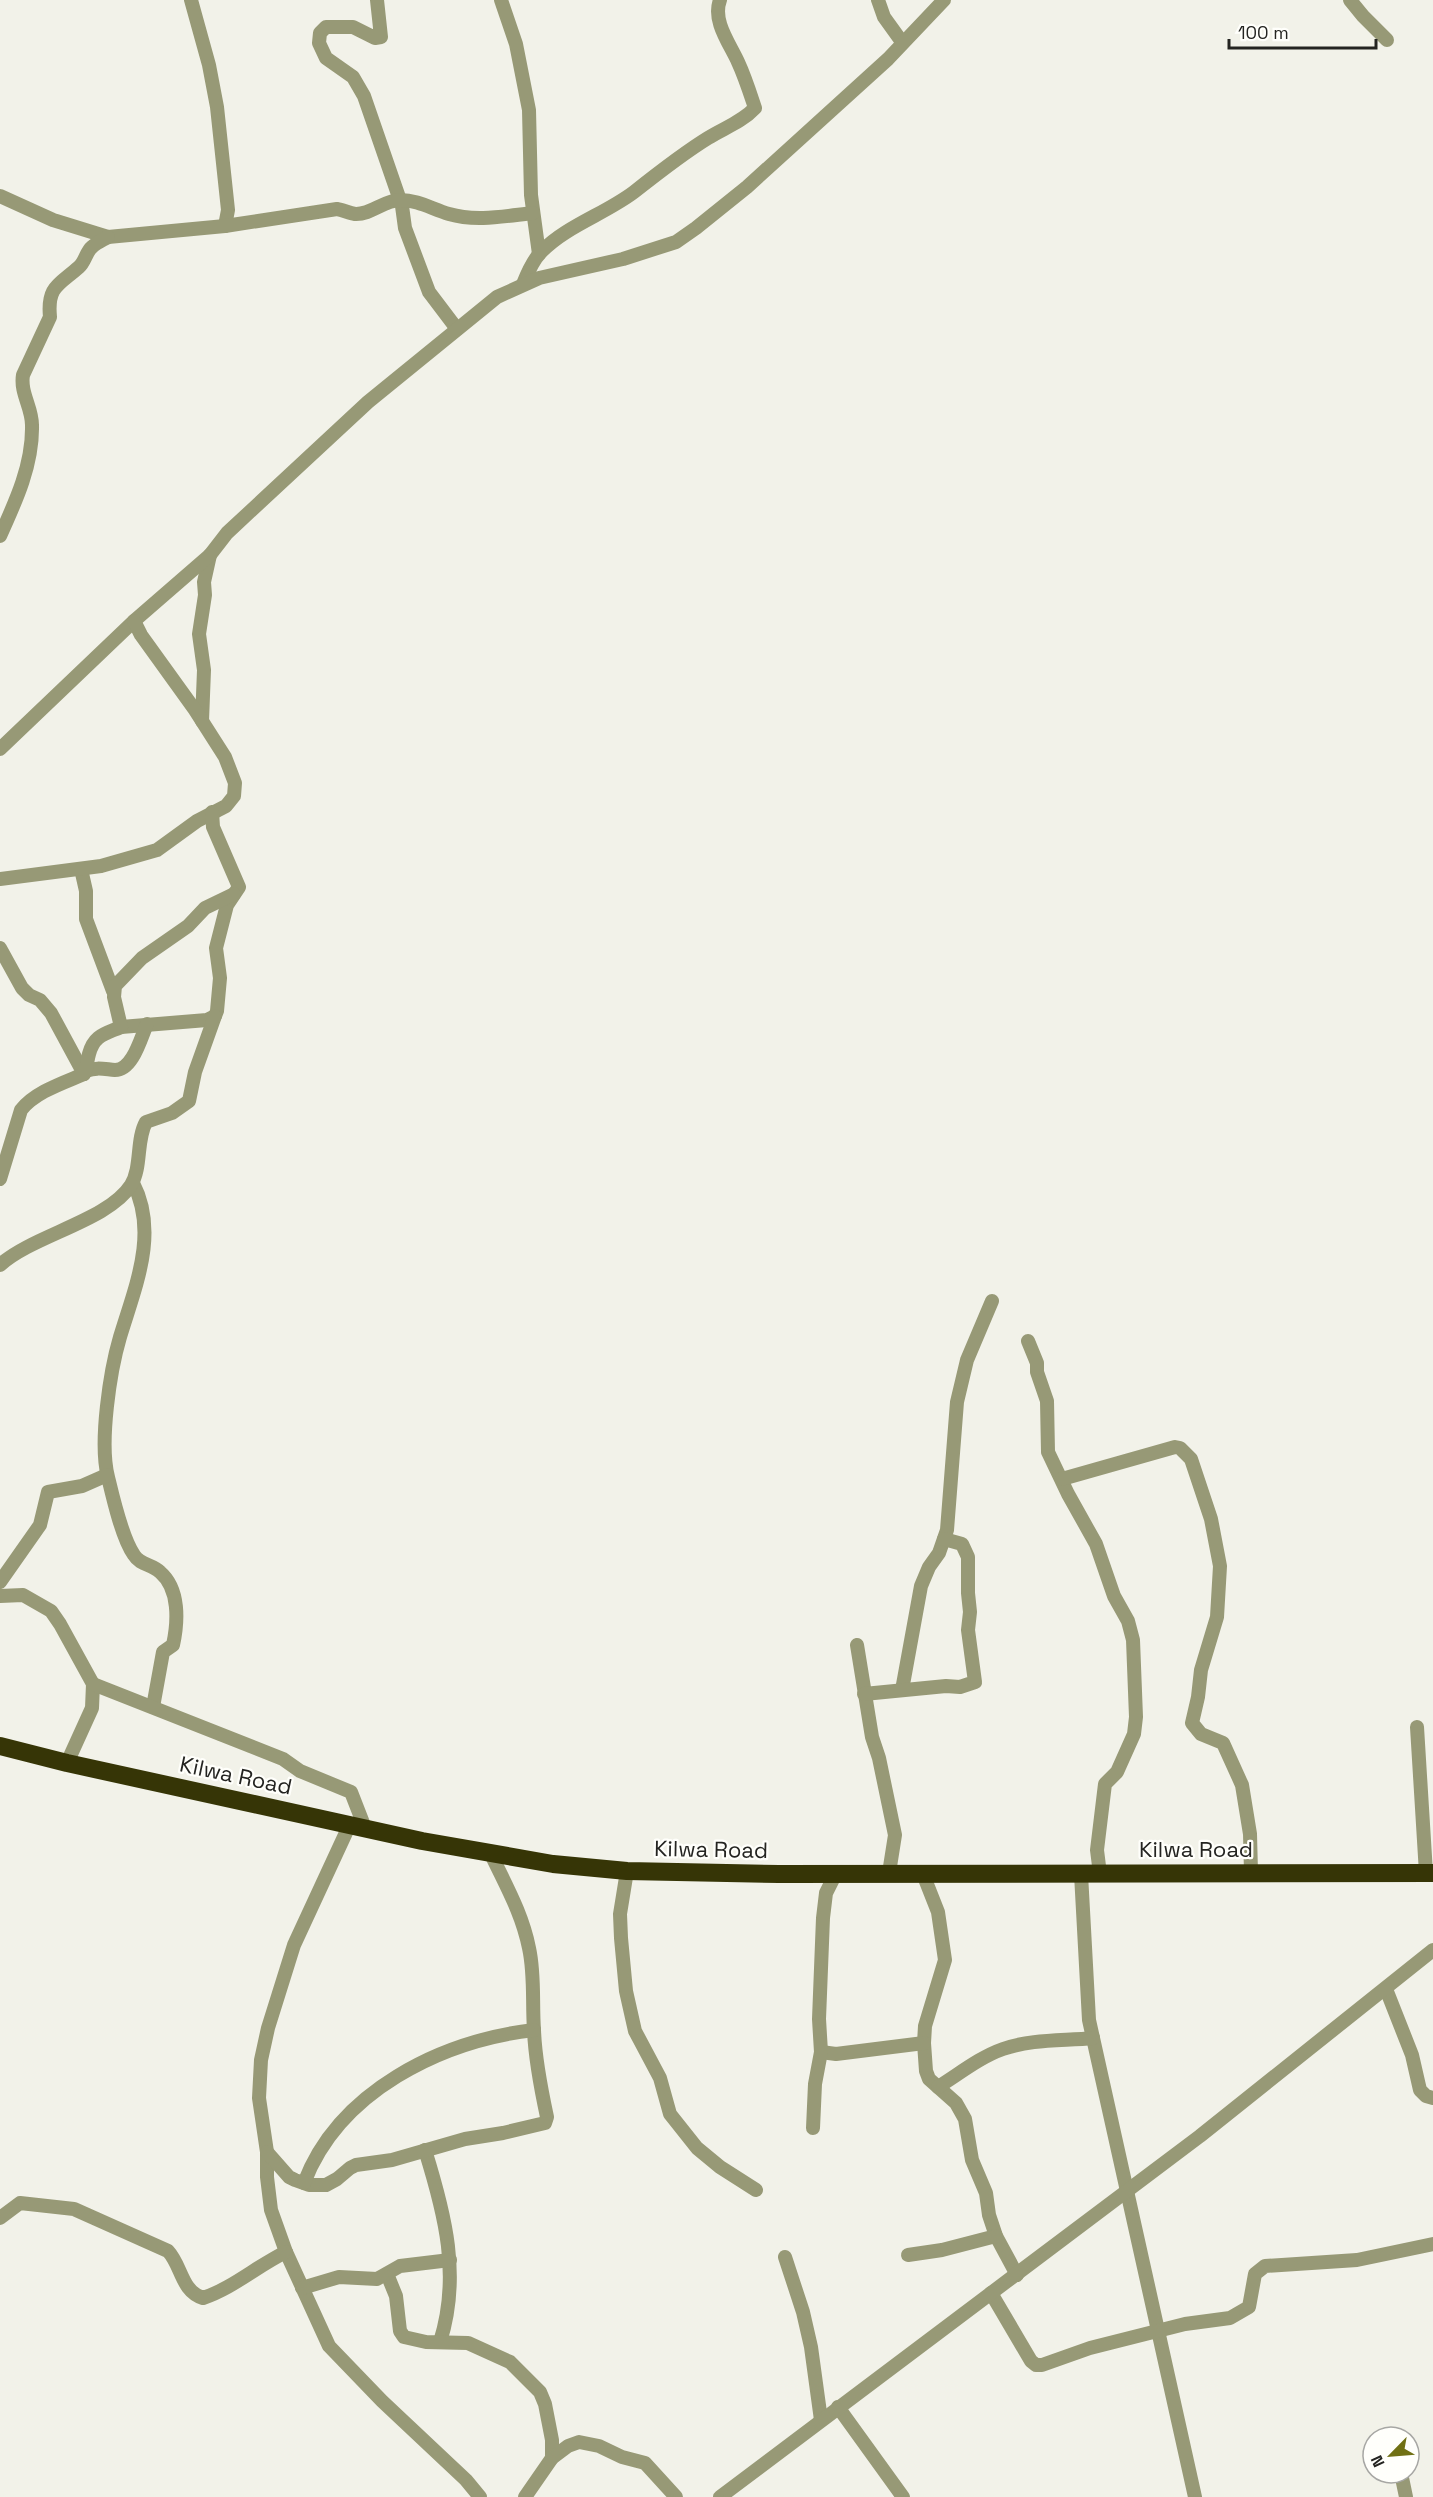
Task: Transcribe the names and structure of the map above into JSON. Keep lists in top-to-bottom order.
{
  "streets": {
    "highway": ["Kilwa Road"]
  },
  "scale_bar": "100 m",
  "north": "bottom left"
}
